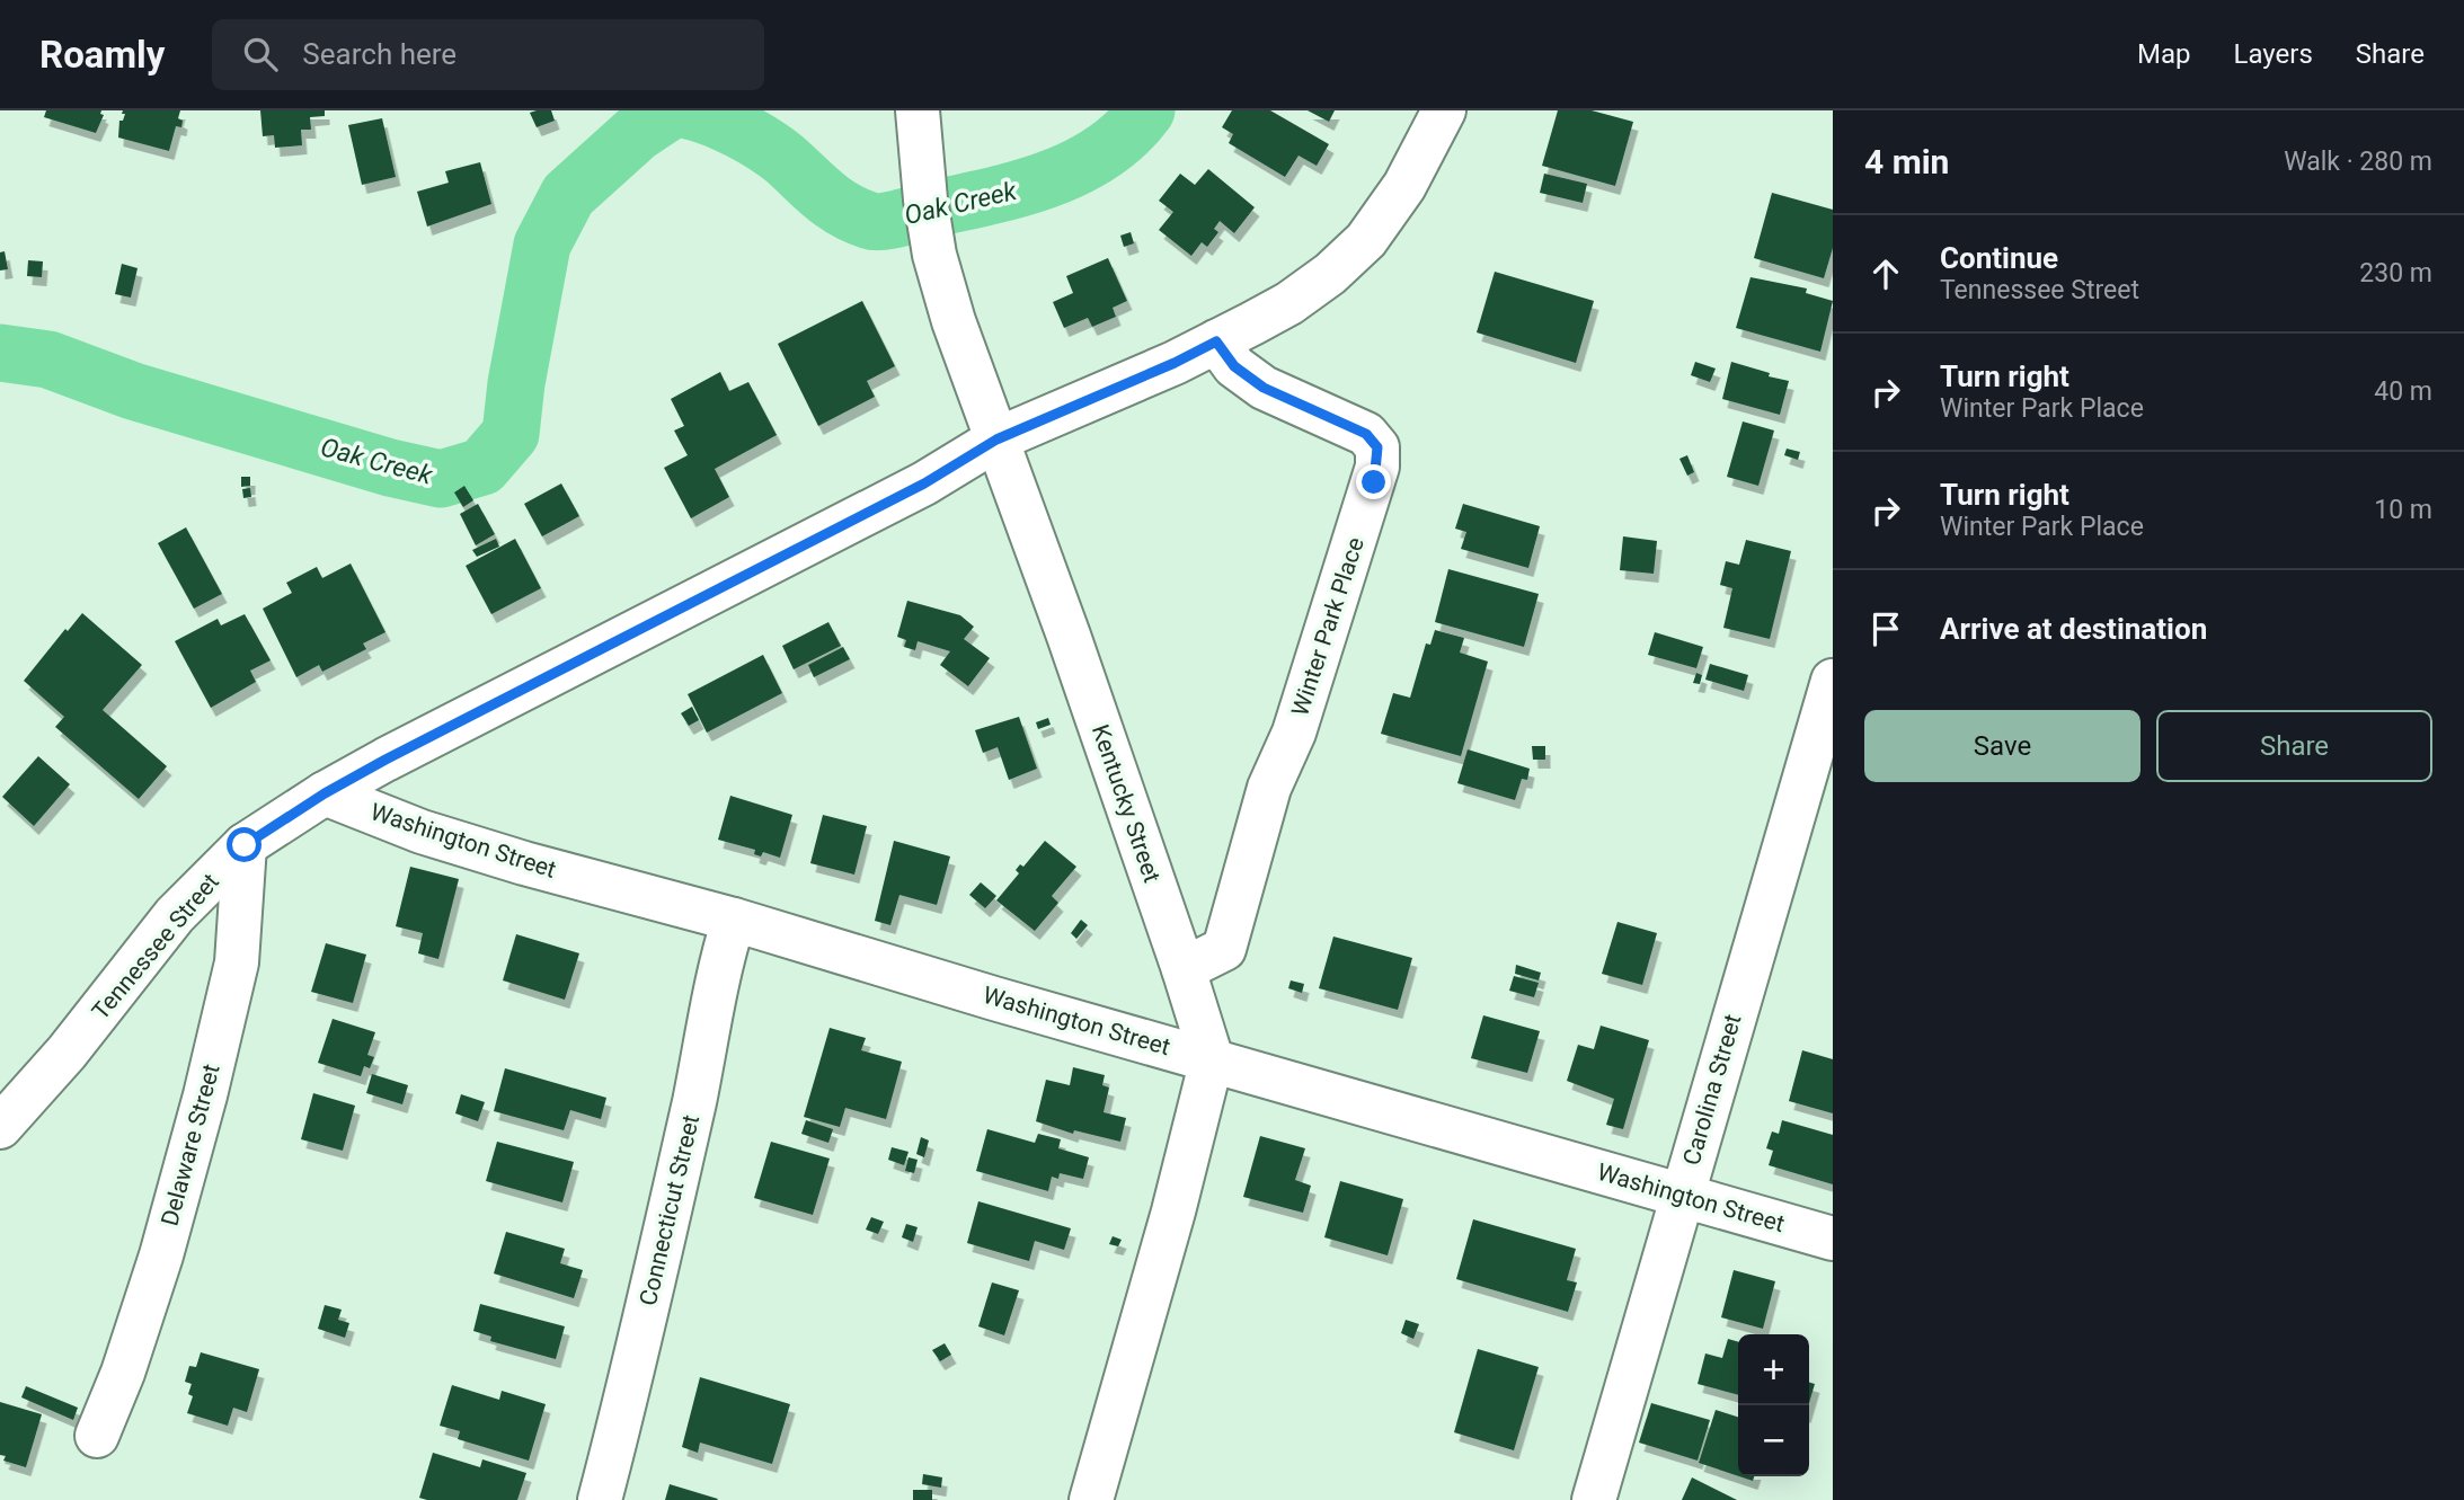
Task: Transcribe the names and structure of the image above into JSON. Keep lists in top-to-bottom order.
{
  "streets": {
    "street": [
      "Winter Park Place",
      "Kentucky Street",
      "Washington Street",
      "Tennessee Street",
      "Carolina Street",
      "Delaware Street",
      "Connecticut Street"
    ]
  },
  "crossings": [
    ["Winter Park Place", "Kentucky Street"],
    ["Winter Park Place", "Tennessee Street"],
    ["Kentucky Street", "Washington Street"],
    ["Kentucky Street", "Tennessee Street"],
    ["Washington Street", "Tennessee Street"],
    ["Washington Street", "Carolina Street"],
    ["Washington Street", "Connecticut Street"],
    ["Tennessee Street", "Delaware Street"]
  ],
  "water": ["Oak Creek"],
  "page": {
    "header": "Roamly",
    "search": "Search here",
    "nav": ["Map", "Layers", "Share"],
    "heading": ["4 min", "Walk · 280 m"],
    "list": [
      ["Continue", "Tennessee Street", "230 m"],
      ["Turn right", "Winter Park Place", "40 m"],
      ["Turn right", "Winter Park Place", "10 m"],
      "Arrive at destination"
    ],
    "buttons": ["Save", "Share"],
    "map_buttons": ["+", "−"]
  }
}
